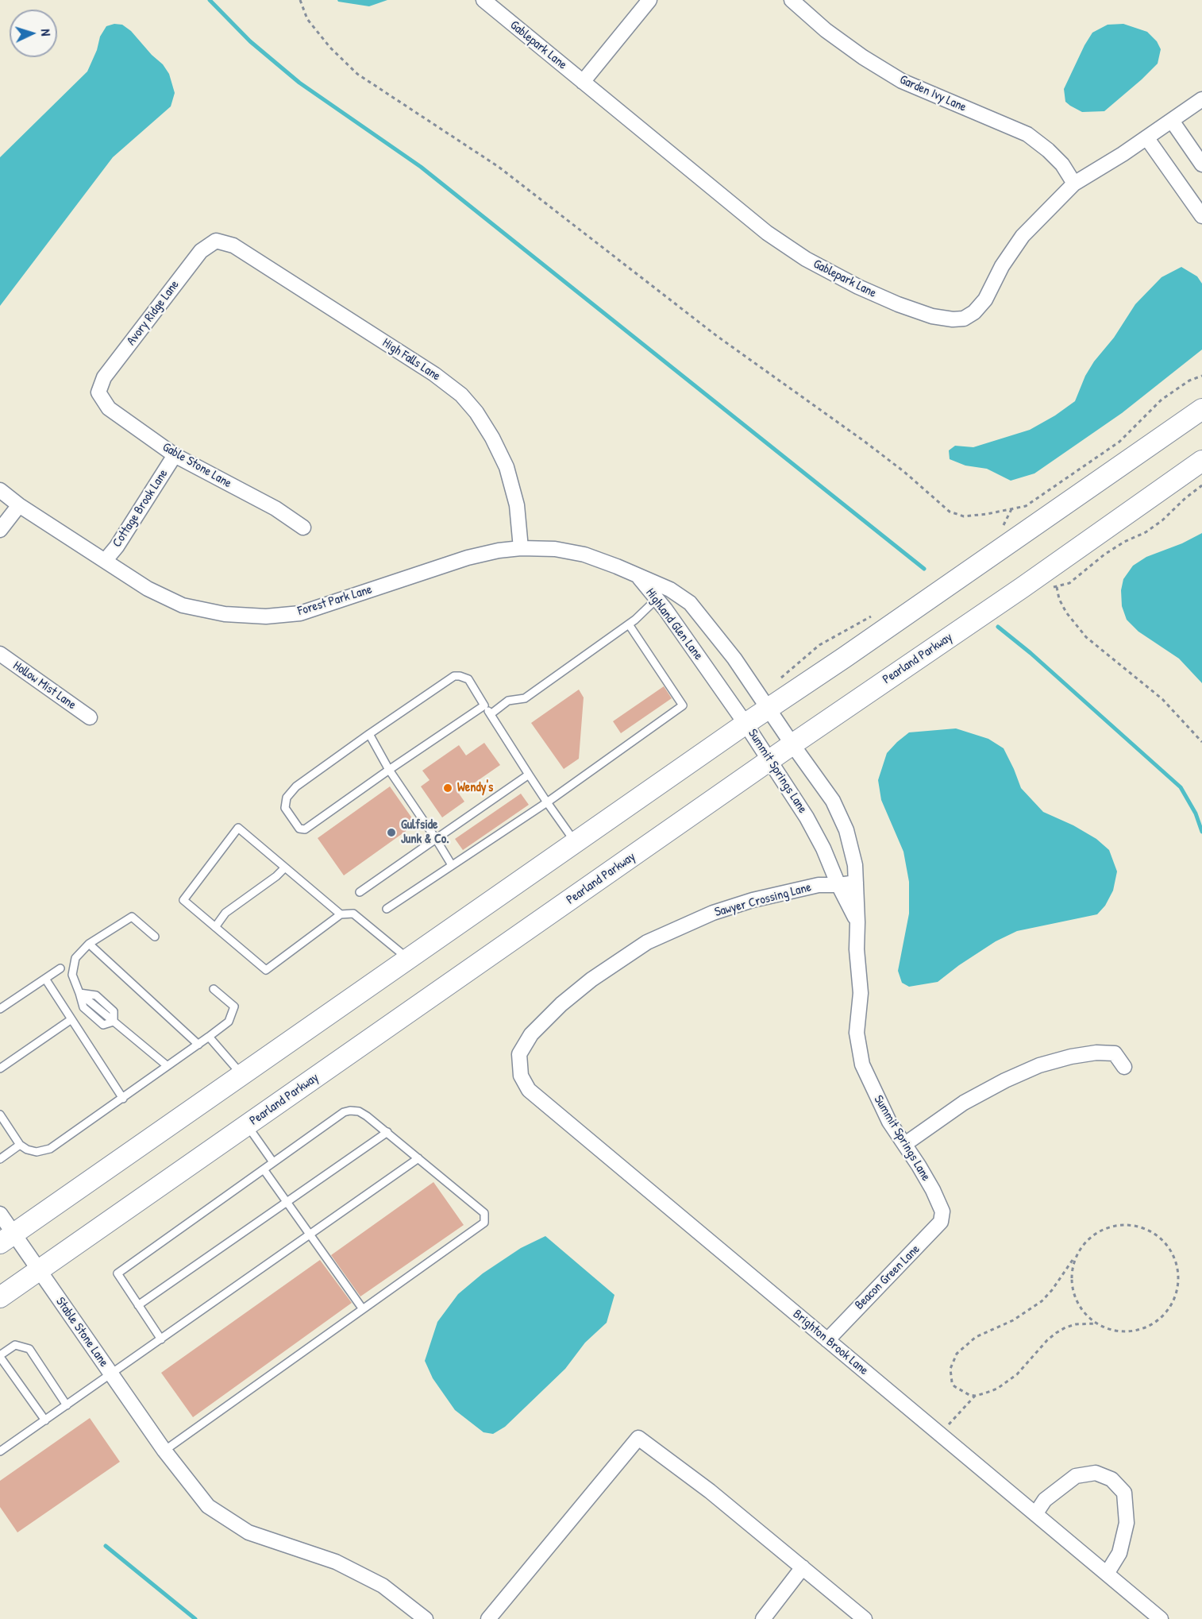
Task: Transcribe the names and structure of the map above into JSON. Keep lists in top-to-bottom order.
{
  "streets": {
    "main road": ["Pearland Parkway"],
    "street": [
      "Gablepark Lane",
      "Garden Ivy Lane",
      "Avory Ridge Lane",
      "High Falls Lane",
      "Gable Stone Lane",
      "Cottage Brook Lane",
      "Forest Park Lane",
      "Highland Glen Lane",
      "Hollow Mist Lane",
      "Summit Springs Lane",
      "Sawyer Crossing Lane",
      "Beacon Green Lane",
      "Stable Stone Lane",
      "Brighton Brook Lane"
    ]
  },
  "crossings": [
    ["Gablepark Lane", "Garden Ivy Lane"],
    ["Avory Ridge Lane", "High Falls Lane"],
    ["Avory Ridge Lane", "Gable Stone Lane"],
    ["High Falls Lane", "Forest Park Lane"],
    ["Gable Stone Lane", "Cottage Brook Lane"],
    ["Cottage Brook Lane", "Forest Park Lane"],
    ["Forest Park Lane", "Highland Glen Lane"],
    ["Highland Glen Lane", "Pearland Parkway"],
    ["Highland Glen Lane", "Summit Springs Lane"],
    ["Pearland Parkway", "Summit Springs Lane"],
    ["Pearland Parkway", "Stable Stone Lane"],
    ["Summit Springs Lane", "Sawyer Crossing Lane"],
    ["Summit Springs Lane", "Beacon Green Lane"],
    ["Sawyer Crossing Lane", "Brighton Brook Lane"],
    ["Beacon Green Lane", "Brighton Brook Lane"]
  ],
  "places": ["Wendy's", "Gulfside Junk & Co."],
  "north": "right"
}
